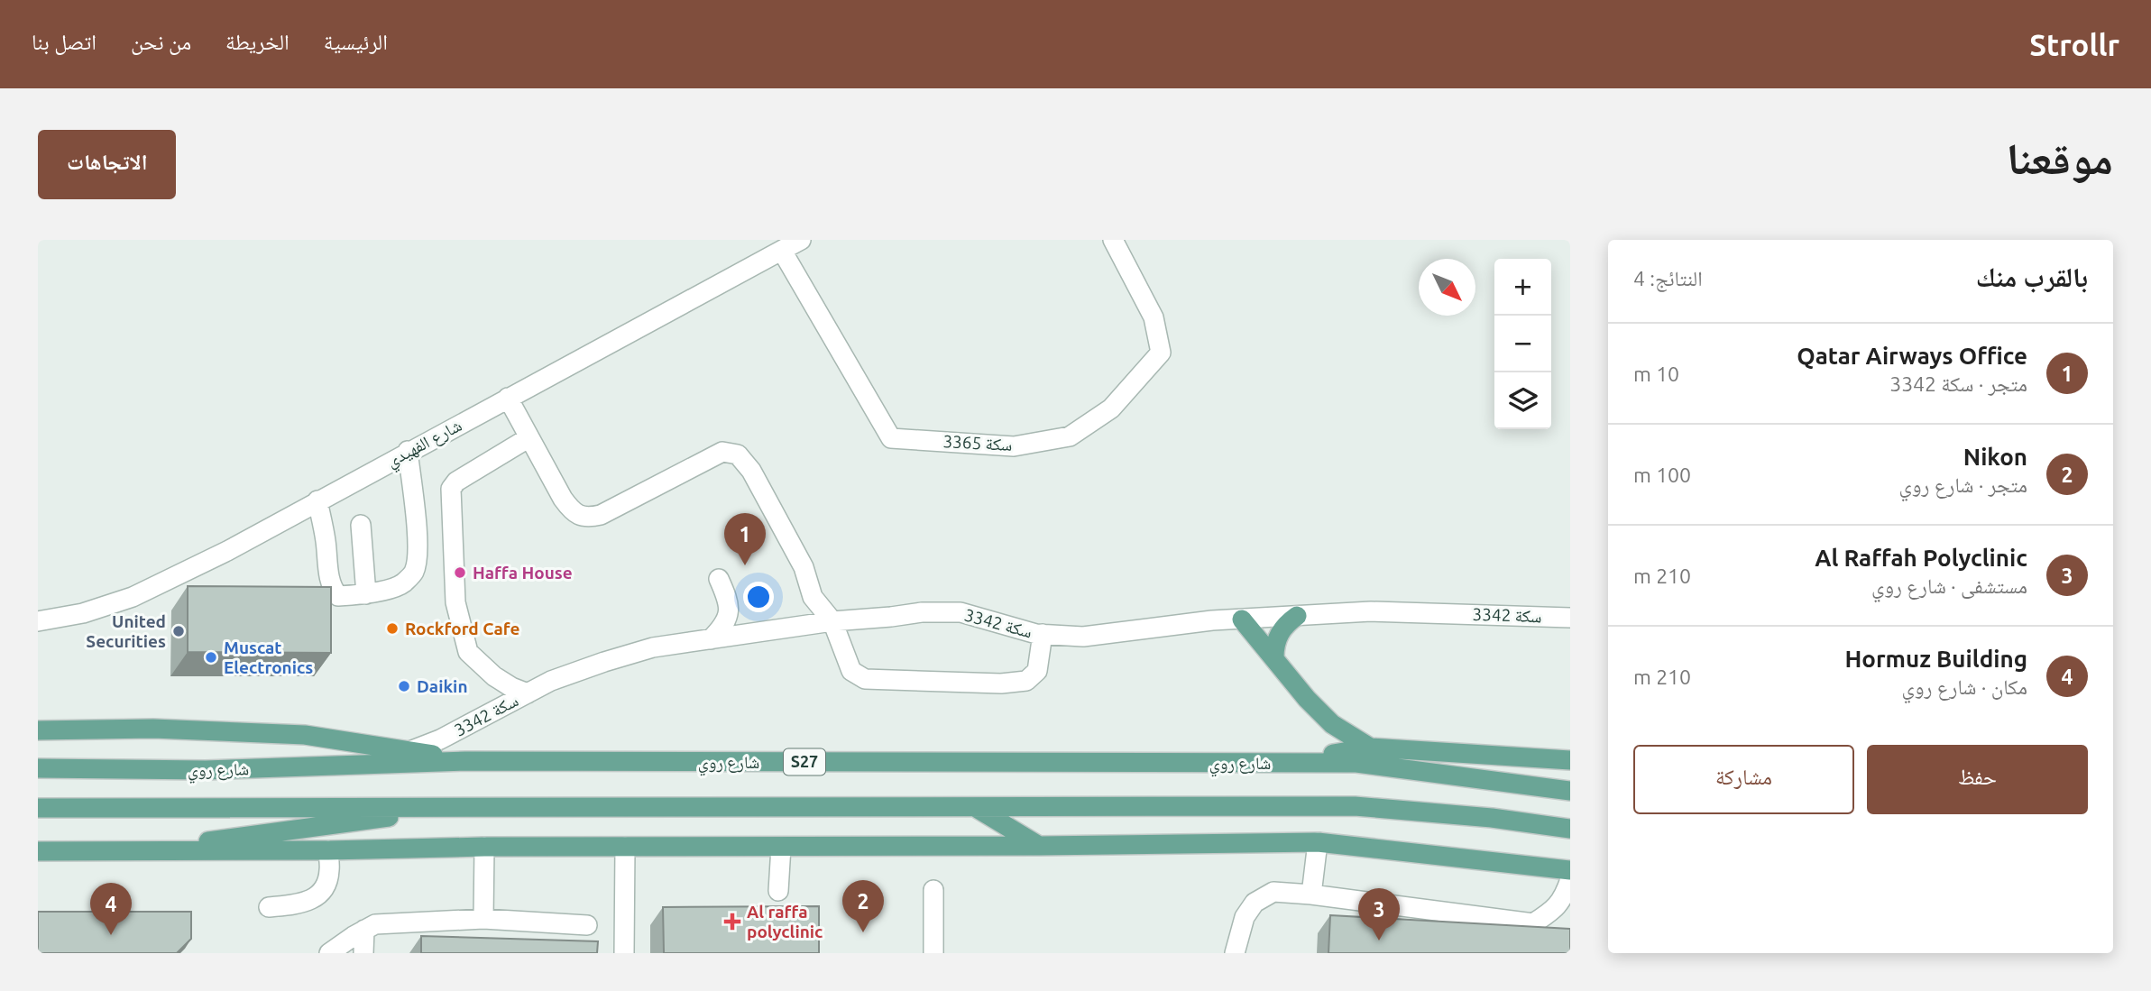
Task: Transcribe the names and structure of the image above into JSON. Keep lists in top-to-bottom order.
{
  "streets": {
    "main road": ["شارع روي", "S27"],
    "street": ["شارع الفهيدي", "سكة 3365", "سكة 3342"]
  },
  "crossings": [
    ["شارع الفهيدي", "سكة 3365"]
  ],
  "places": {
    "other": [
      "Haffa House",
      "Rockford Cafe",
      "United Securities",
      "Muscat Electronics",
      "Daikin"
    ],
    "health": ["Al raffa polyclinic"]
  },
  "north": "bottom right",
  "page": {
    "header": "Strollr",
    "nav": [
      "الرئيسية",
      "الخريطة",
      "من نحن",
      "اتصل بنا"
    ],
    "title": "موقعنا",
    "buttons": [
      "الاتجاهات",
      ["حفظ", "مشاركة"]
    ],
    "heading": ["بالقرب منك", "النتائج: 4"],
    "map_buttons": ["+", "−"],
    "list": [
      {
        "mark": "1",
        "name": "Qatar Airways Office",
        "note": "متجر · سكة 3342",
        "value": "10 m"
      },
      {
        "mark": "2",
        "name": "Nikon",
        "note": "متجر · شارع روي",
        "value": "100 m"
      },
      {
        "mark": "3",
        "name": "Al Raffah Polyclinic",
        "note": "مستشفى · شارع روي",
        "value": "210 m"
      },
      {
        "mark": "4",
        "name": "Hormuz Building",
        "note": "مكان · شارع روي",
        "value": "210 m"
      }
    ],
    "pins": [
      "1",
      "2",
      "4",
      "3"
    ]
  }
}
